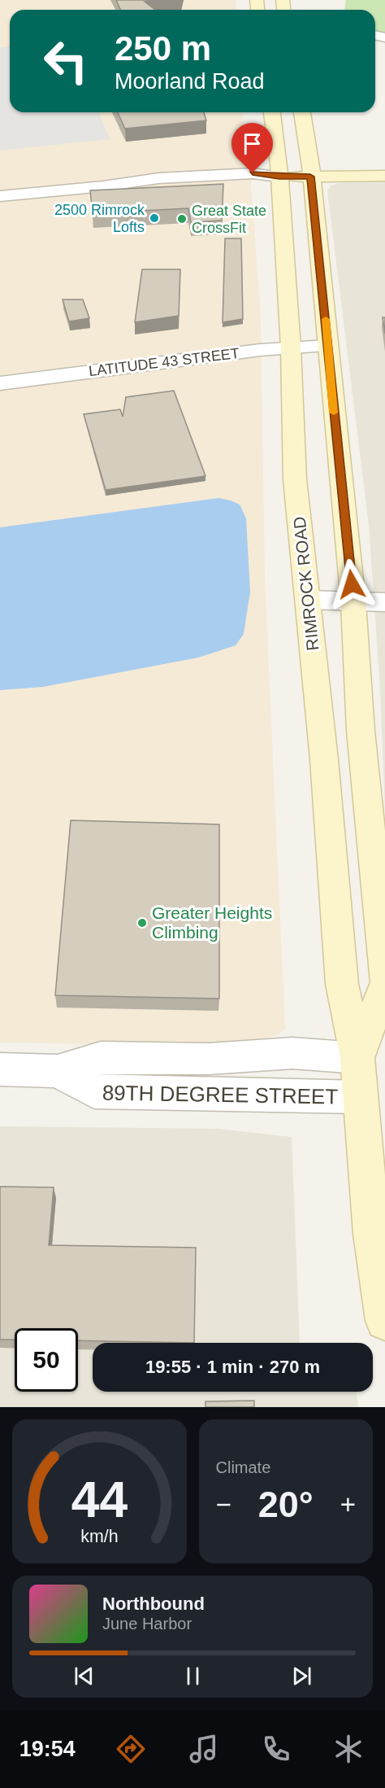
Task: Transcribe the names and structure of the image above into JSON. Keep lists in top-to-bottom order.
{
  "streets": {
    "main road": ["RIMROCK ROAD"],
    "street": ["LATITUDE 43 STREET", "89TH DEGREE STREET"]
  },
  "crossings": [
    ["LATITUDE 43 STREET", "RIMROCK ROAD"],
    ["RIMROCK ROAD", "89TH DEGREE STREET"]
  ],
  "places": ["2500 Rimrock Lofts", "Great State CrossFit", "Greater Heights Climbing"],
  "page": {
    "turn": ["250 m", "Moorland Road"],
    "limit": "50",
    "trip": "19:55 · 1 min · 270 m",
    "tile": "Climate",
    "heat": ["−", "20°", "+"],
    "song": ["Northbound", "June Harbor"],
    "tabs": "19:54",
    "gauge": ["44", "km/h"]
  }
}
